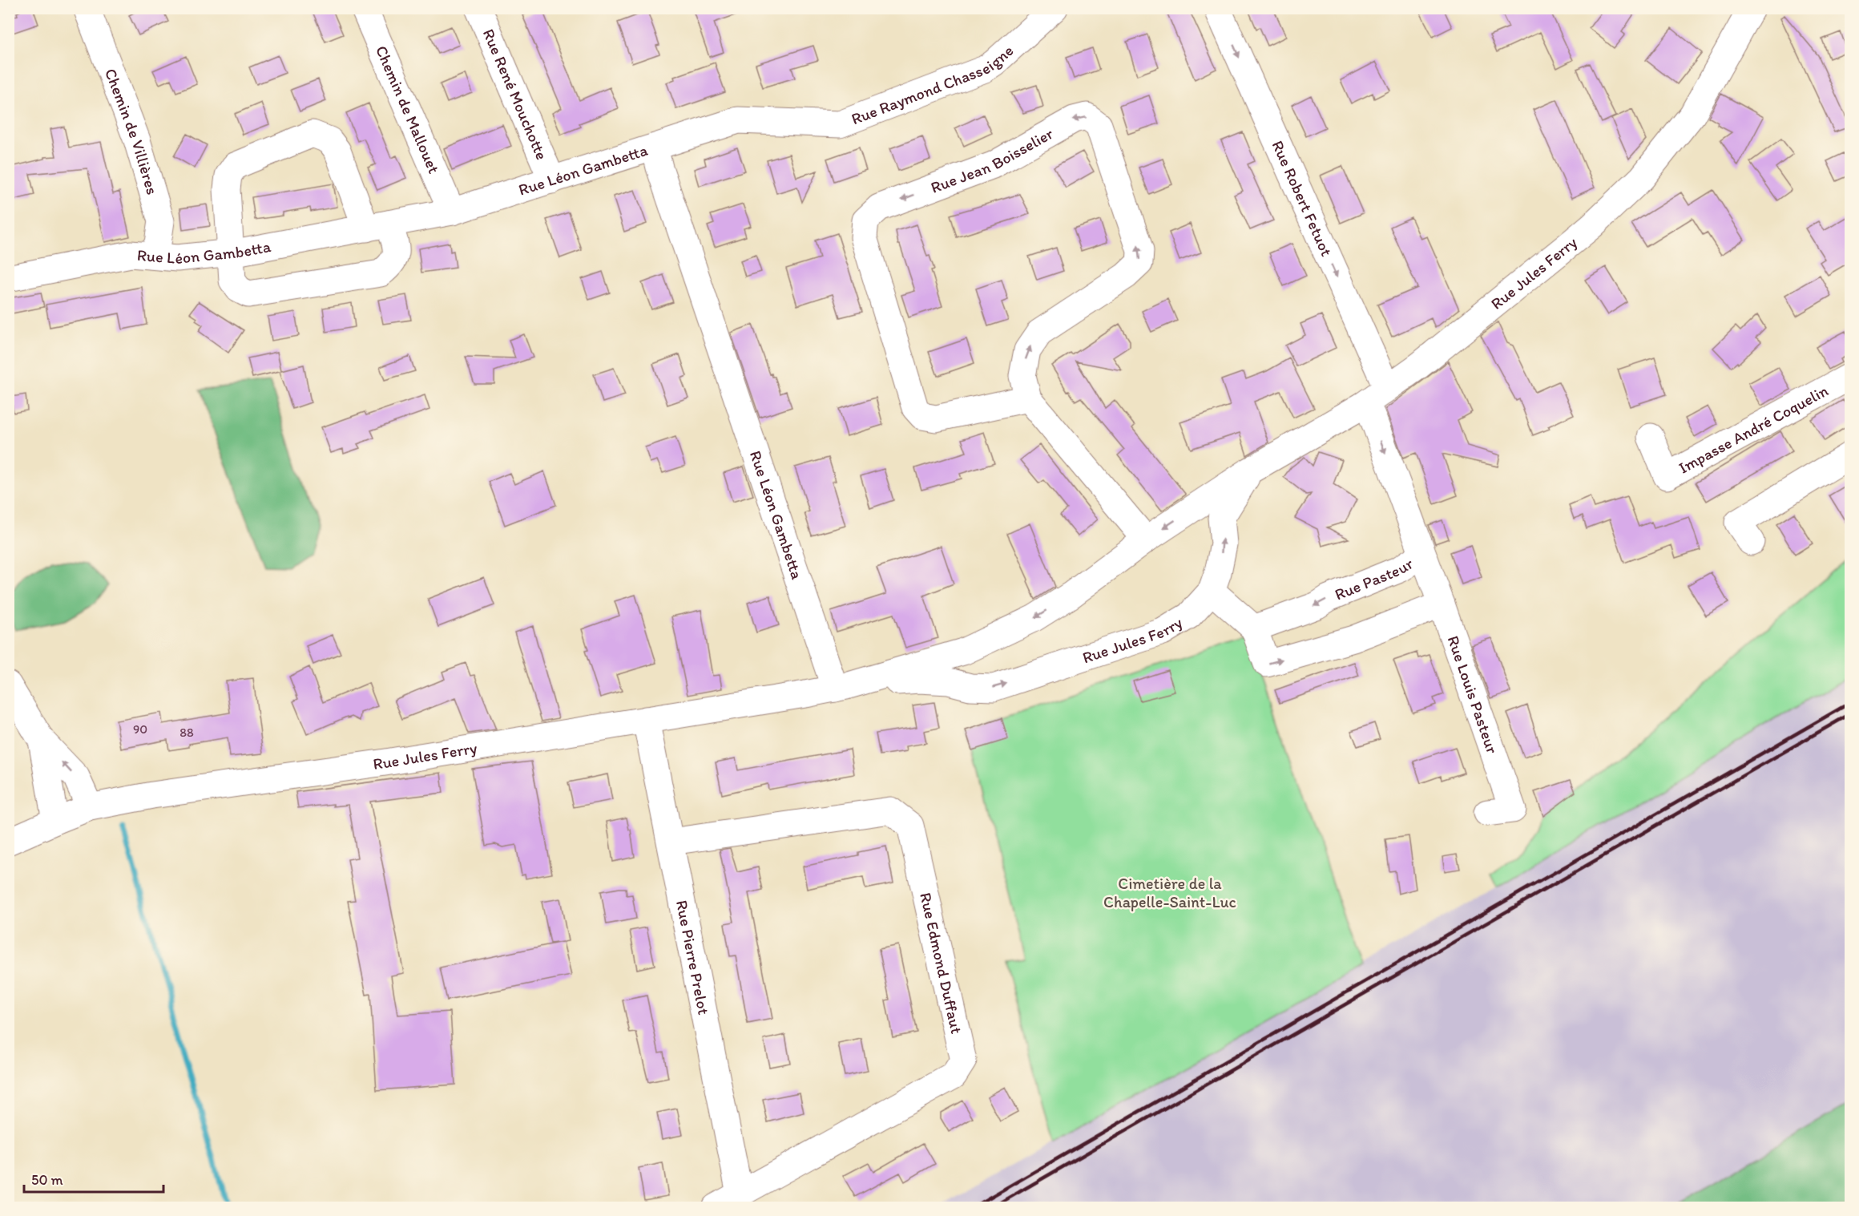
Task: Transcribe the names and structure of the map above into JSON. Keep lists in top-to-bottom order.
{
  "streets": {
    "street": [
      "Rue Raymond Chasseigne",
      "Rue René Mouchotte",
      "Chemin de Mallouet",
      "Chemin de Villières",
      "Rue Jean Boisselier",
      "Rue Léon Gambetta",
      "Rue Robert Fetuot",
      "Rue Jules Ferry",
      "Impasse André Coquelin",
      "Rue Pasteur",
      "Rue Louis Pasteur",
      "Rue Pierre Prelot",
      "Rue Edmond Duffaut"
    ]
  },
  "crossings": [
    ["Rue Raymond Chasseigne", "Rue Léon Gambetta"],
    ["Rue René Mouchotte", "Rue Léon Gambetta"],
    ["Chemin de Mallouet", "Rue Léon Gambetta"],
    ["Chemin de Villières", "Rue Léon Gambetta"],
    ["Rue Jean Boisselier", "Rue Jules Ferry"],
    ["Rue Léon Gambetta", "Rue Jules Ferry"],
    ["Rue Robert Fetuot", "Rue Jules Ferry"],
    ["Rue Jules Ferry", "Rue Pasteur"],
    ["Rue Jules Ferry", "Rue Pierre Prelot"],
    ["Rue Pasteur", "Rue Louis Pasteur"],
    ["Rue Pierre Prelot", "Rue Edmond Duffaut"]
  ],
  "one_way": ["Rue Robert Fetuot"],
  "parks": ["Cimetière de la Chapelle-Saint-Luc"],
  "house_numbers": ["90", "88"],
  "scale_bar": "50 m"
}
